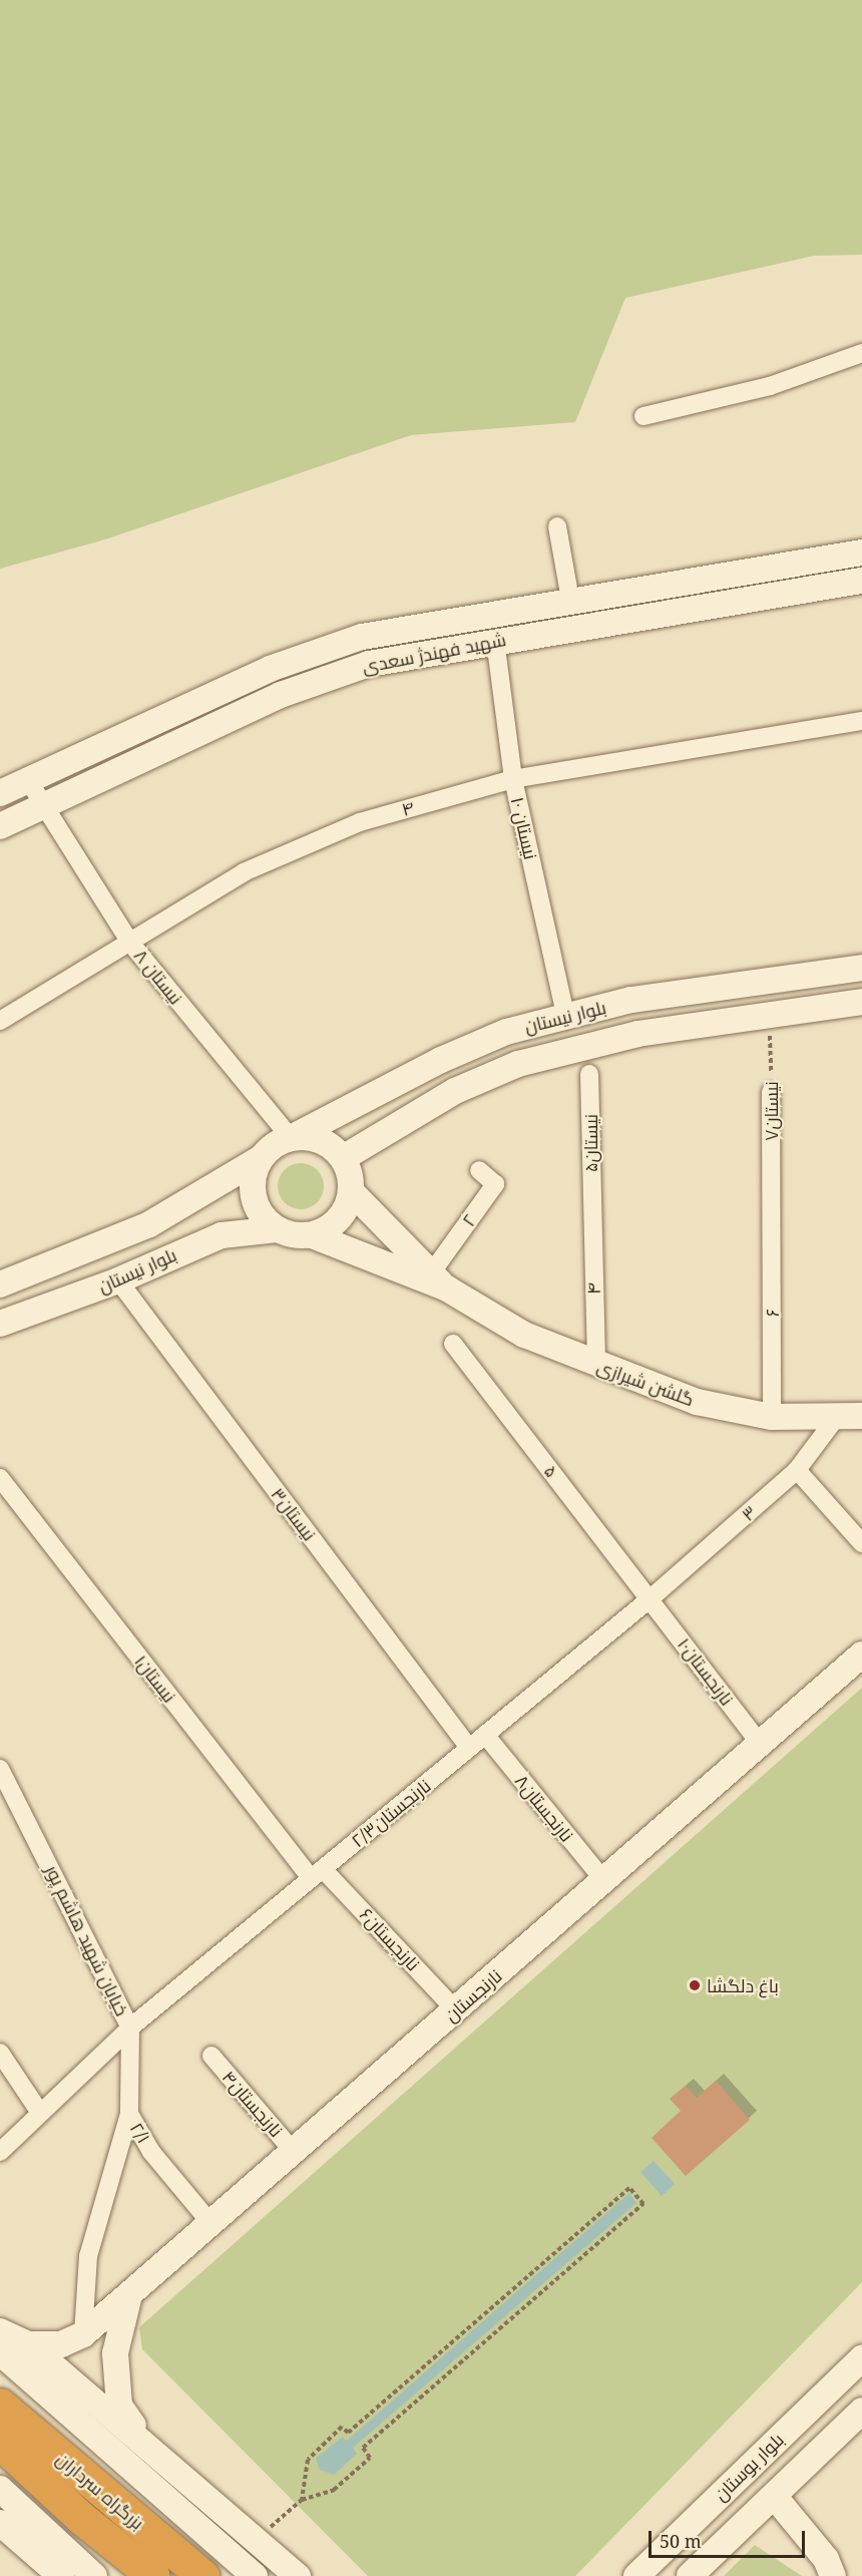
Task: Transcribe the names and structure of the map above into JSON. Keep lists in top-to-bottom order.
{
  "streets": {
    "highway": ["بزرگراه سرداران"],
    "street": [
      "شهید فهندژ سعدی",
      "۴",
      "نیستان ۱۰",
      "نیستان ۸",
      "بلوار نیستان",
      "۷نیستان",
      "۵نیستان",
      "۲",
      "۶",
      "گلشن شیرازی",
      "۵",
      "۳",
      "۳نیستان",
      "۱۰نارنجستان",
      "۱نیستان",
      "۸نارنجستان",
      "۲/۳نارنجستان",
      "۶نارنجستان",
      "خیابان شهید هاشم پور",
      "نارنجستان",
      "۴نارنجستان",
      "۲/۱",
      "بلوار بوستان"
    ]
  },
  "crossings": [
    ["شهید فهندژ سعدی", "نیستان ۱۰"],
    ["شهید فهندژ سعدی", "نیستان ۸"],
    ["۴", "نیستان ۱۰"],
    ["۴", "نیستان ۸"],
    ["۴", "۵نیستان"],
    ["۴", "گلشن شیرازی"],
    ["نیستان ۱۰", "بلوار نیستان"],
    ["نیستان ۸", "بلوار نیستان"],
    ["نیستان ۸", "گلشن شیرازی"],
    ["بلوار نیستان", "۷نیستان"],
    ["بلوار نیستان", "گلشن شیرازی"],
    ["بلوار نیستان", "۳نیستان"],
    ["۷نیستان", "۶"],
    ["۲", "گلشن شیرازی"],
    ["۶", "گلشن شیرازی"],
    ["گلشن شیرازی", "۳"],
    ["۵", "۳"],
    ["۵", "۱۰نارنجستان"],
    ["۵", "۲/۳نارنجستان"],
    ["۳", "۱۰نارنجستان"],
    ["۳", "۲/۳نارنجستان"],
    ["۳نیستان", "۲/۳نارنجستان"],
    ["۱۰نارنجستان", "۲/۳نارنجستان"],
    ["۱۰نارنجستان", "نارنجستان"],
    ["۱نیستان", "۲/۳نارنجستان"],
    ["۱نیستان", "۶نارنجستان"],
    ["۸نارنجستان", "۲/۳نارنجستان"],
    ["۸نارنجستان", "نارنجستان"],
    ["۲/۳نارنجستان", "۶نارنجستان"],
    ["۲/۳نارنجستان", "خیابان شهید هاشم پور"],
    ["۶نارنجستان", "نارنجستان"],
    ["خیابان شهید هاشم پور", "نارنجستان"],
    ["خیابان شهید هاشم پور", "۲/۱"],
    ["نارنجستان", "۴نارنجستان"],
    ["نارنجستان", "۲/۱"]
  ],
  "places": ["باغ دلگشا"],
  "scale_bar": "50 m"
}
